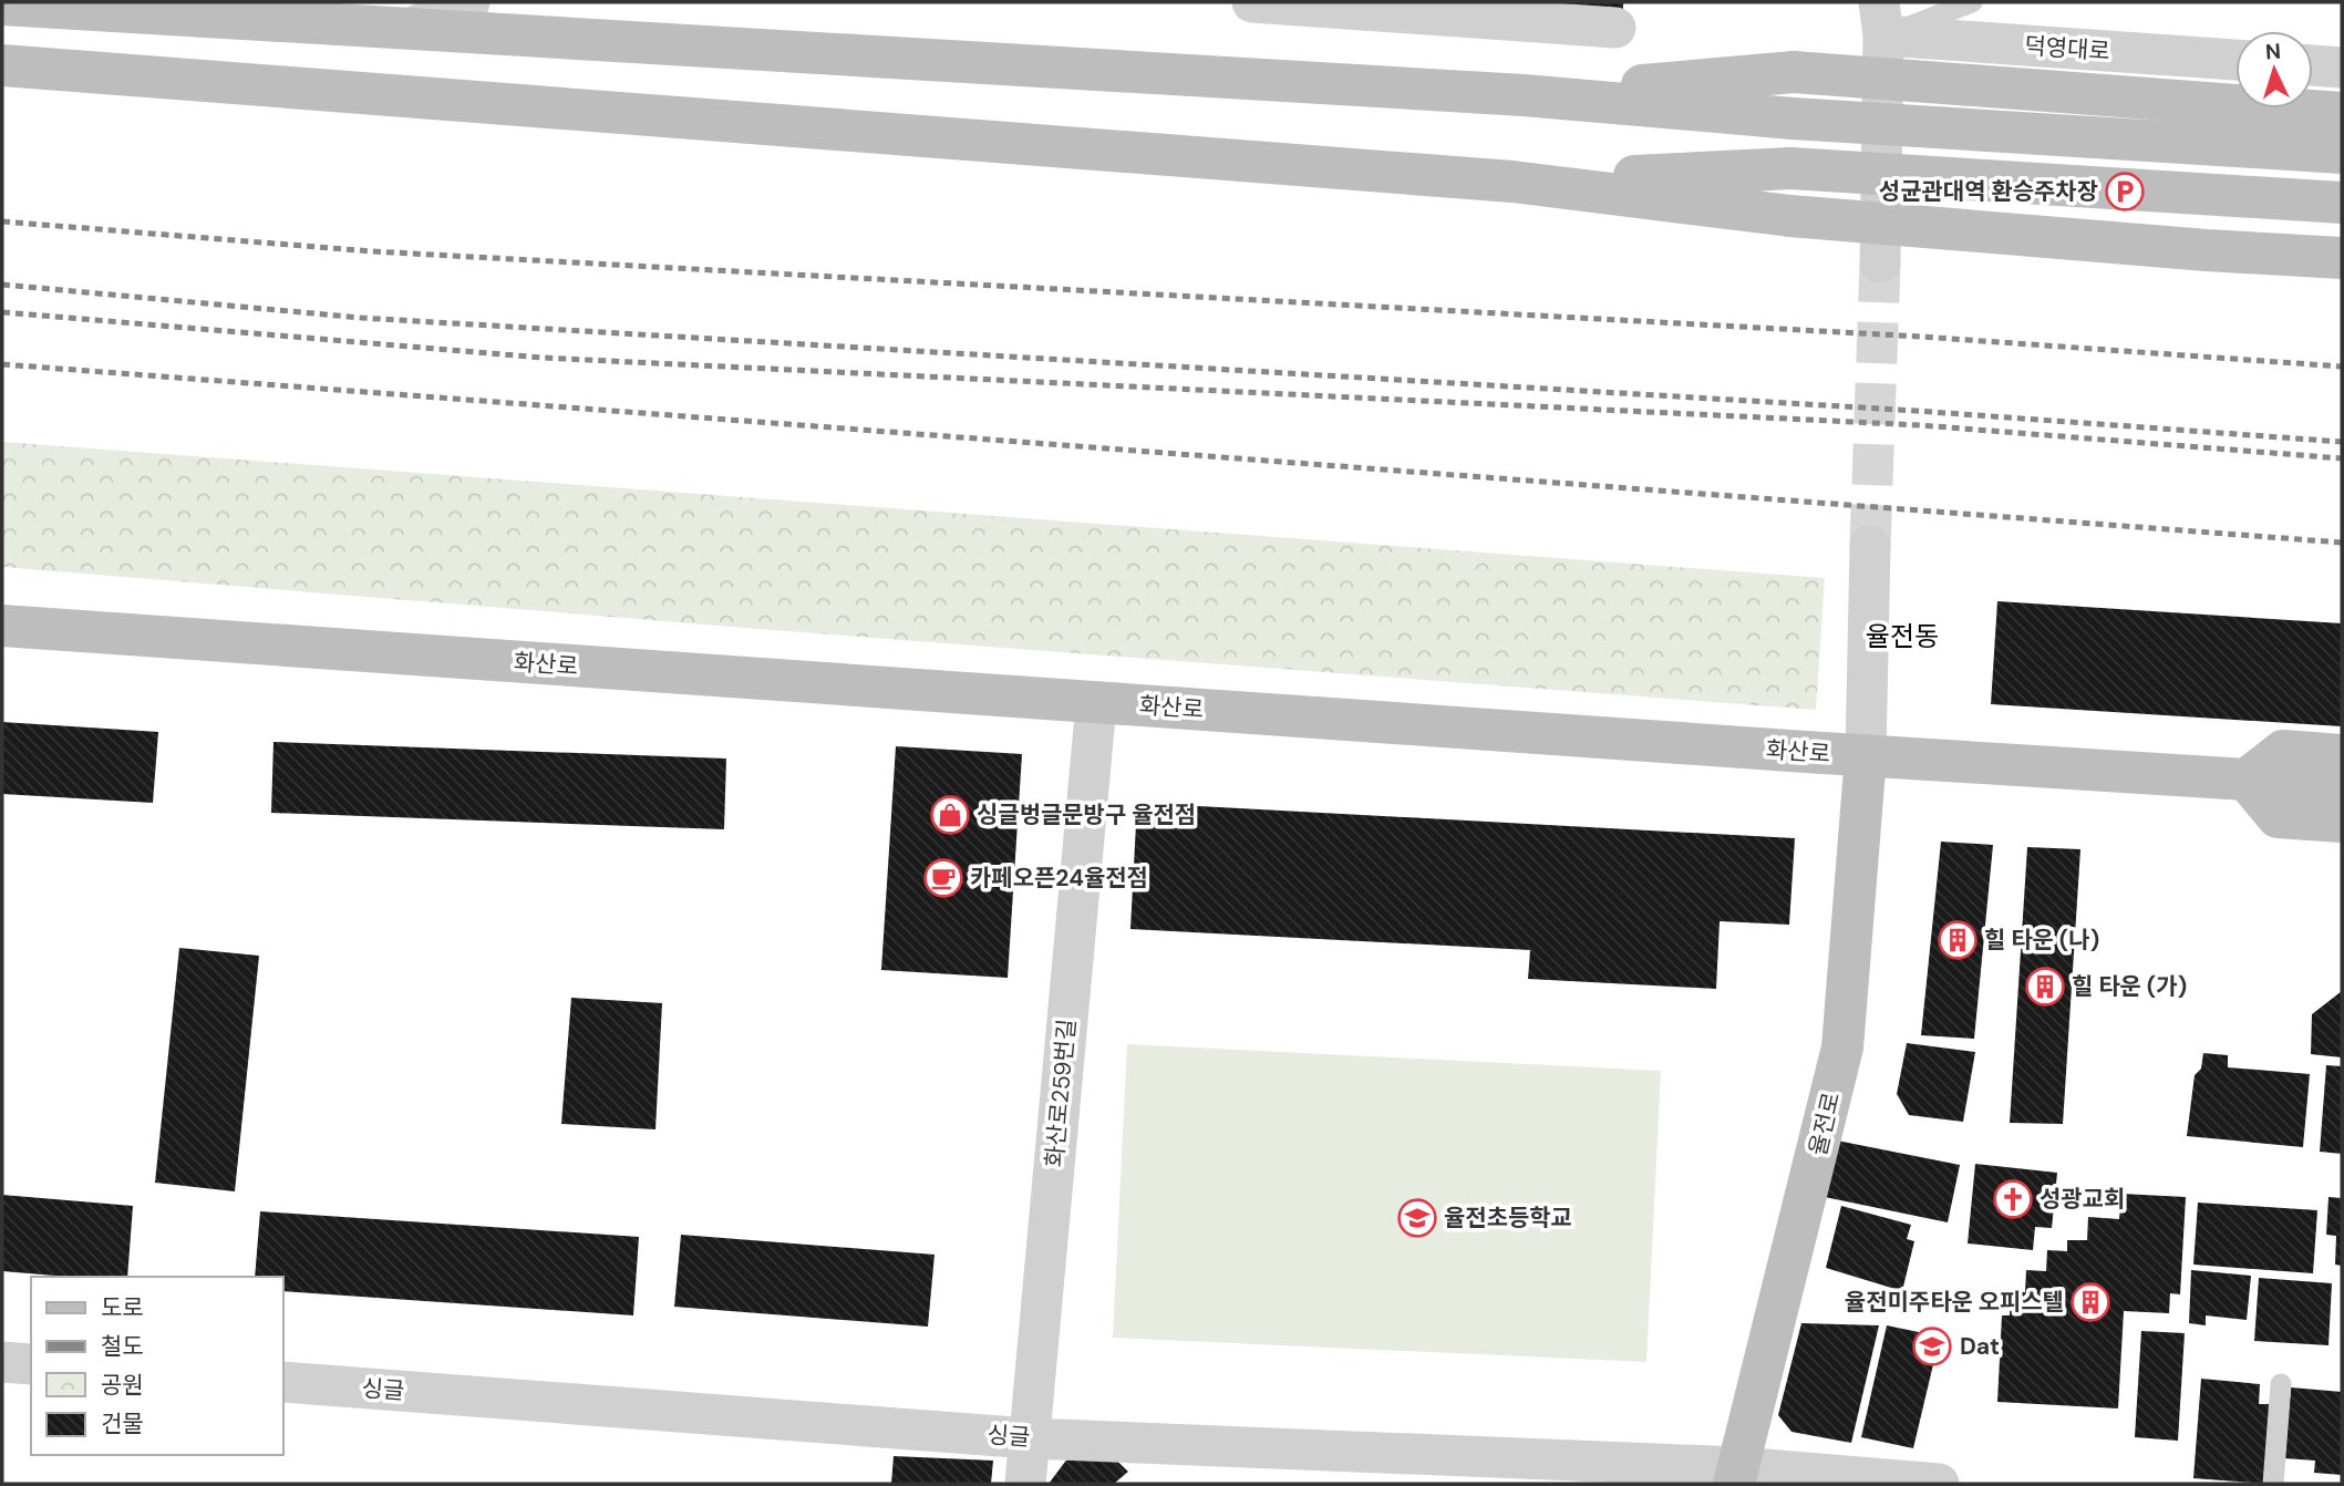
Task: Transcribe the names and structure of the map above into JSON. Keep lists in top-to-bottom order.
{
  "streets": {
    "street": [
      "덕영대로",
      "화산로",
      "화산로259번길",
      "율전로",
      "싱글"
    ]
  },
  "crossings": [
    ["화산로", "화산로259번길"],
    ["화산로", "율전로"],
    ["화산로259번길", "싱글"],
    ["율전로", "싱글"]
  ],
  "districts": ["율전동"],
  "places": {
    "parking": ["성균관대역 환승주차장"],
    "shop": ["싱글벙글문방구 율전점"],
    "cafe": ["카페오픈24율전점"],
    "building": ["힐 타운 (나)", "힐 타운 (가)", "율전미주타운 오피스텔"],
    "church": ["성광교회"],
    "school or university": ["율전초등학교", "Dat"]
  },
  "legend": [
    "도로",
    "철도",
    "공원",
    "건물"
  ],
  "north": "top"
}
